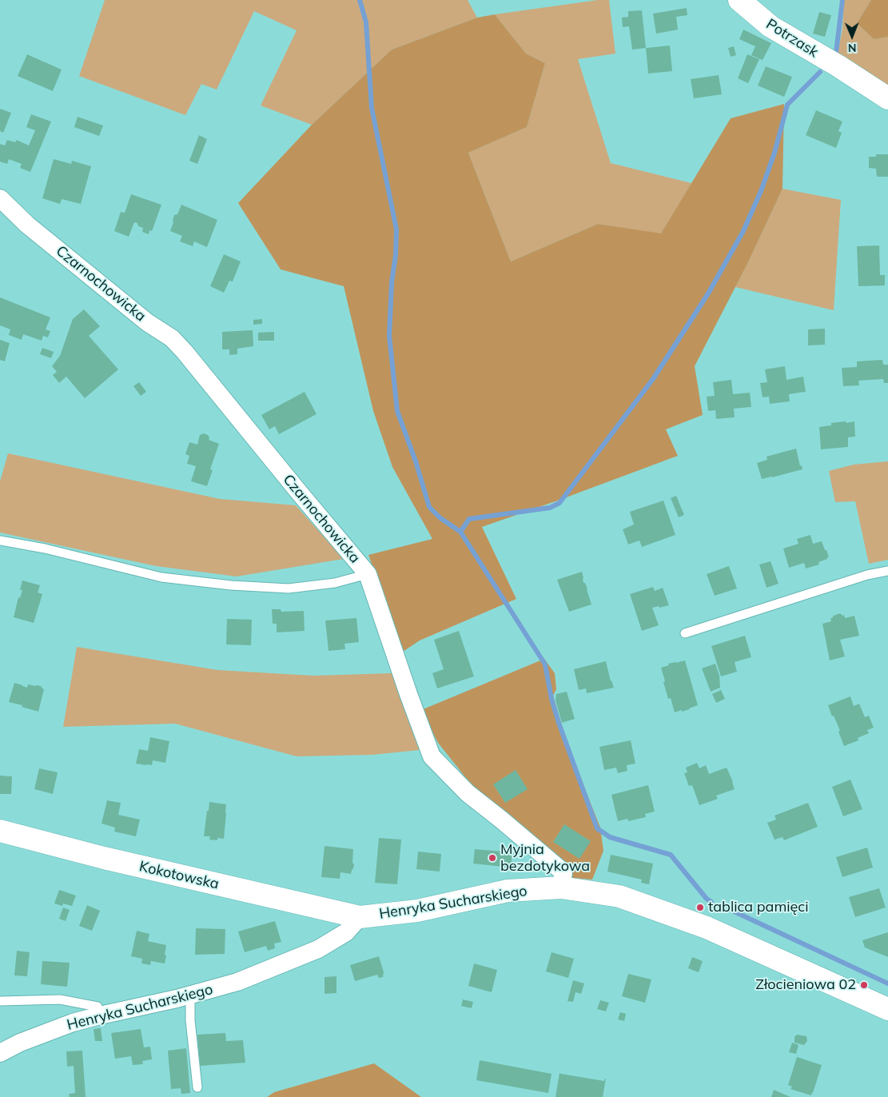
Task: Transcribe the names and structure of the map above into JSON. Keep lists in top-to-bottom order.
{
  "streets": {
    "street": [
      "Potrzask",
      "Czarnochowicka",
      "Kokotowska",
      "Henryka Sucharskiego"
    ]
  },
  "crossings": [
    ["Czarnochowicka", "Henryka Sucharskiego"],
    ["Kokotowska", "Henryka Sucharskiego"]
  ],
  "places": ["Myjnia bezdotykowa", "tablica pamięci", "Złocieniowa 02"],
  "north": "bottom"
}
